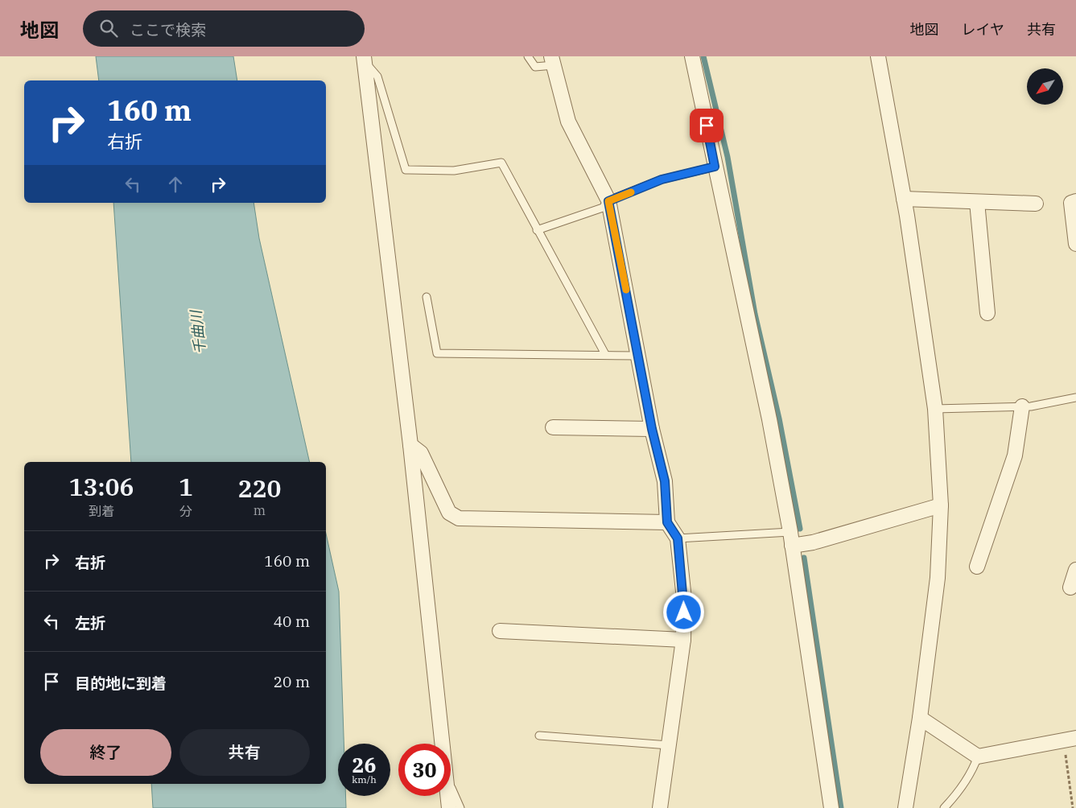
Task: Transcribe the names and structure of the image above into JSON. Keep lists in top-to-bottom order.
{
  "water": ["千曲川"],
  "north": "bottom left",
  "page": {
    "header": "地図",
    "search": "ここで検索",
    "nav": ["地図", "レイヤ", "共有"],
    "turn": ["160 m", "右折"],
    "eta": [
      "13:06",
      "到着",
      "1",
      "分",
      "220",
      "m"
    ],
    "list": [
      {
        "name": "右折",
        "value": "160 m"
      },
      {
        "name": "左折",
        "value": "40 m"
      },
      {
        "name": "目的地に到着",
        "value": "20 m"
      }
    ],
    "buttons": ["終了", "共有"],
    "speed": "26 km/h",
    "limit": "30"
  }
}
